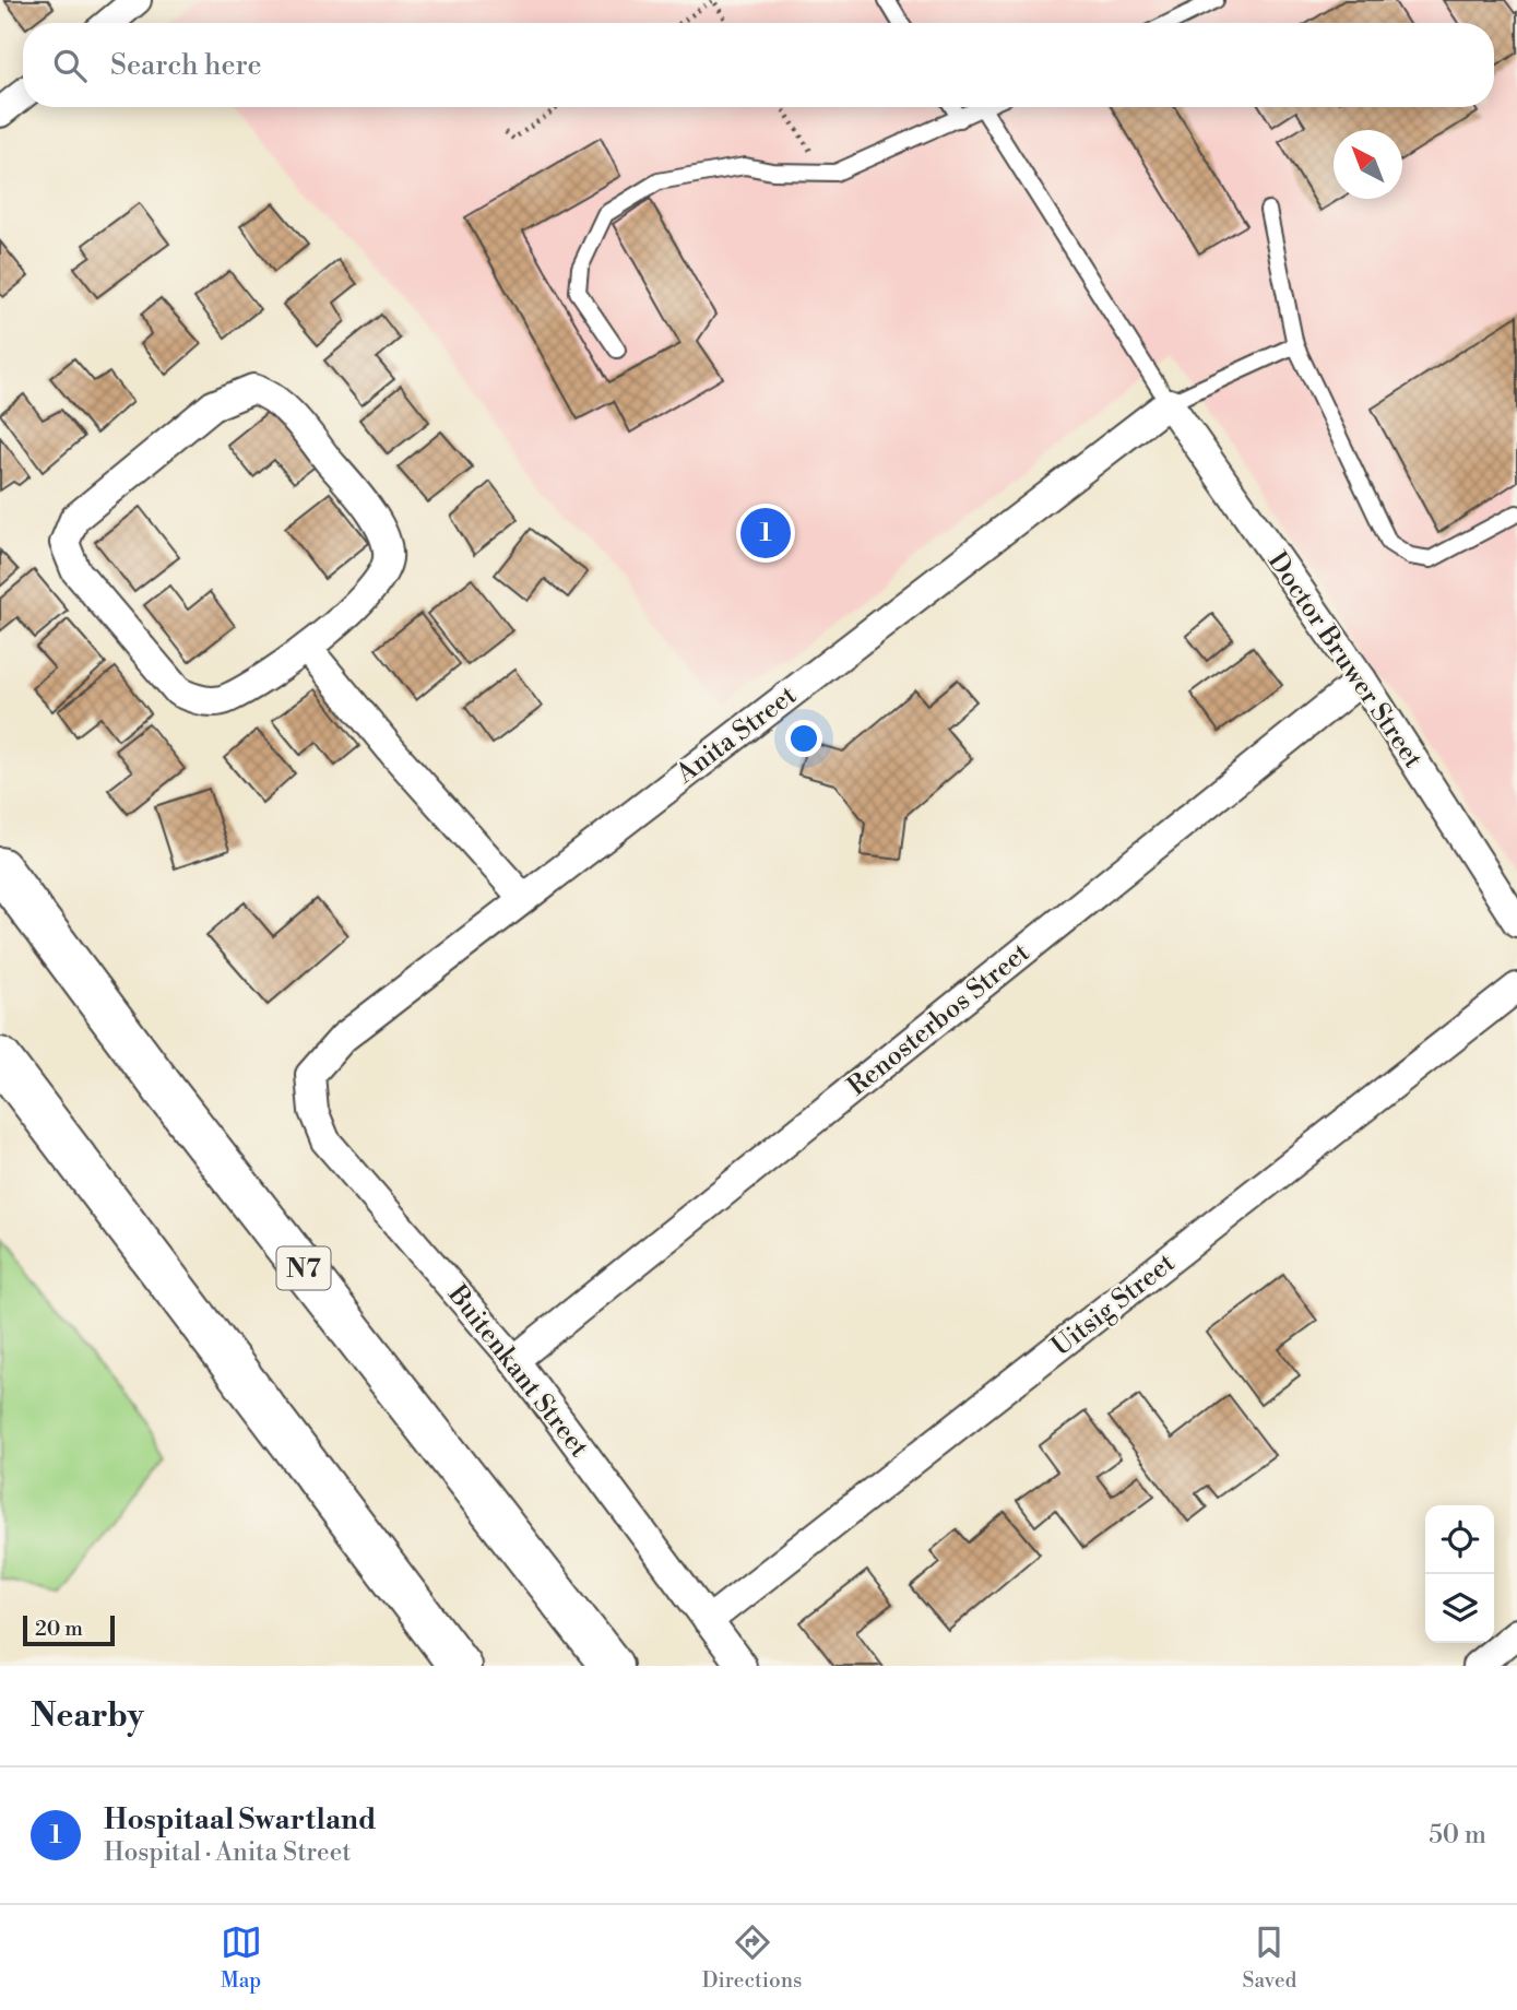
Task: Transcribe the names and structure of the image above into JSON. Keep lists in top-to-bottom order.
{
  "streets": {
    "highway": ["N7"],
    "street": [
      "Doctor Bruwer Street",
      "Anita Street",
      "Renosterbos Street",
      "Uitsig Street",
      "Buitenkant Street"
    ]
  },
  "crossings": [
    ["Doctor Bruwer Street", "Anita Street"],
    ["Doctor Bruwer Street", "Renosterbos Street"],
    ["Anita Street", "Buitenkant Street"],
    ["Renosterbos Street", "Buitenkant Street"],
    ["Uitsig Street", "Buitenkant Street"]
  ],
  "scale_bar": "20 m",
  "north": "top left",
  "page": {
    "search": "Search here",
    "pins": "1",
    "scale": "20 m",
    "heading": "Nearby",
    "list": [
      {
        "mark": "1",
        "name": "Hospitaal Swartland",
        "note": "Hospital · Anita Street",
        "value": "50 m"
      }
    ],
    "nav": ["Map", "Directions", "Saved"]
  }
}
